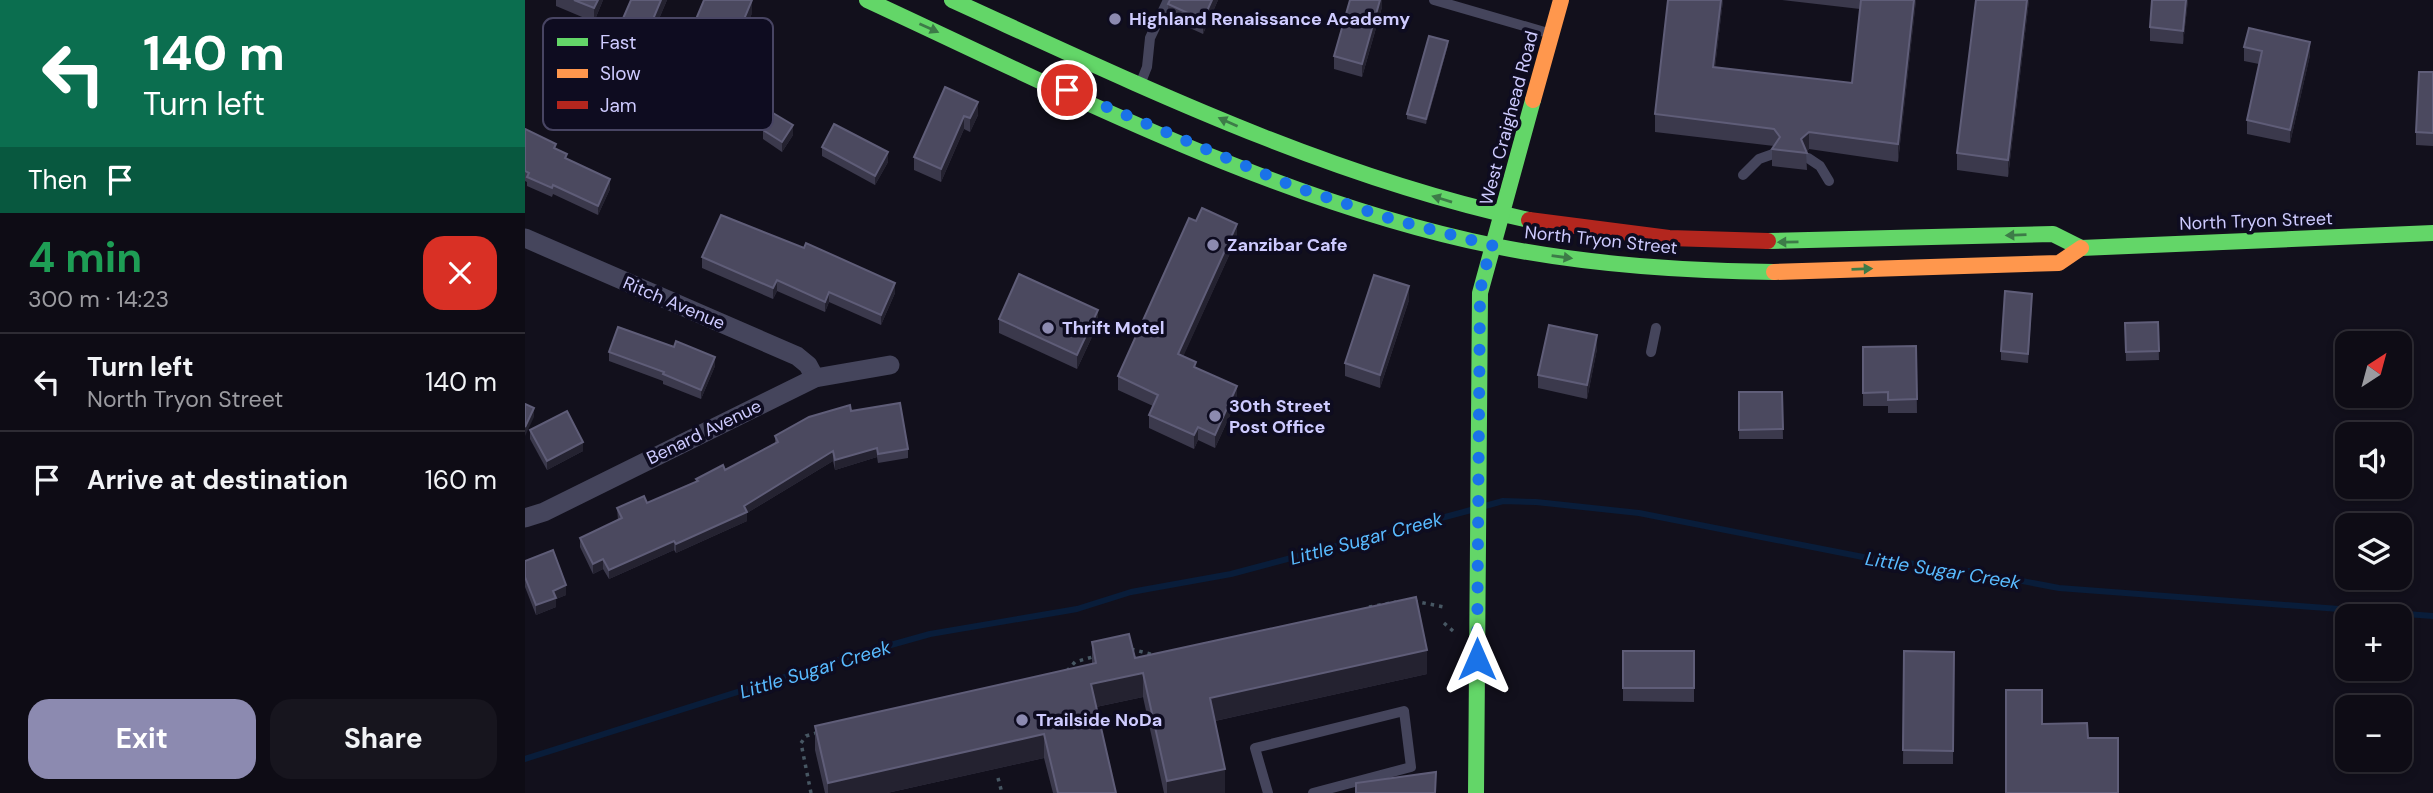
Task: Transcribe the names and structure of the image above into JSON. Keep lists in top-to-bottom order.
{
  "streets": {
    "main road": ["West Craighead Road", "North Tryon Street"],
    "street": ["Ritch Avenue", "Benard Avenue"]
  },
  "crossings": [
    ["West Craighead Road", "North Tryon Street"],
    ["Ritch Avenue", "Benard Avenue"]
  ],
  "water": ["Little Sugar Creek"],
  "places": [
    "Highland Renaissance Academy",
    "Zanzibar Cafe",
    "Thrift Motel",
    "30th Street Post Office",
    "Trailside NoDa"
  ],
  "legend": ["Fast", "Slow", "Jam"],
  "north": "top right",
  "page": {
    "turn": ["140 m", "Turn left"],
    "then": "Then",
    "heading": ["4 min", "300 m · 14:23"],
    "map_buttons": ["+", "−"],
    "list": [
      {
        "name": "Turn left",
        "note": "North Tryon Street",
        "value": "140 m"
      },
      {
        "name": "Arrive at destination",
        "value": "160 m"
      }
    ],
    "buttons": ["Exit", "Share"]
  }
}
